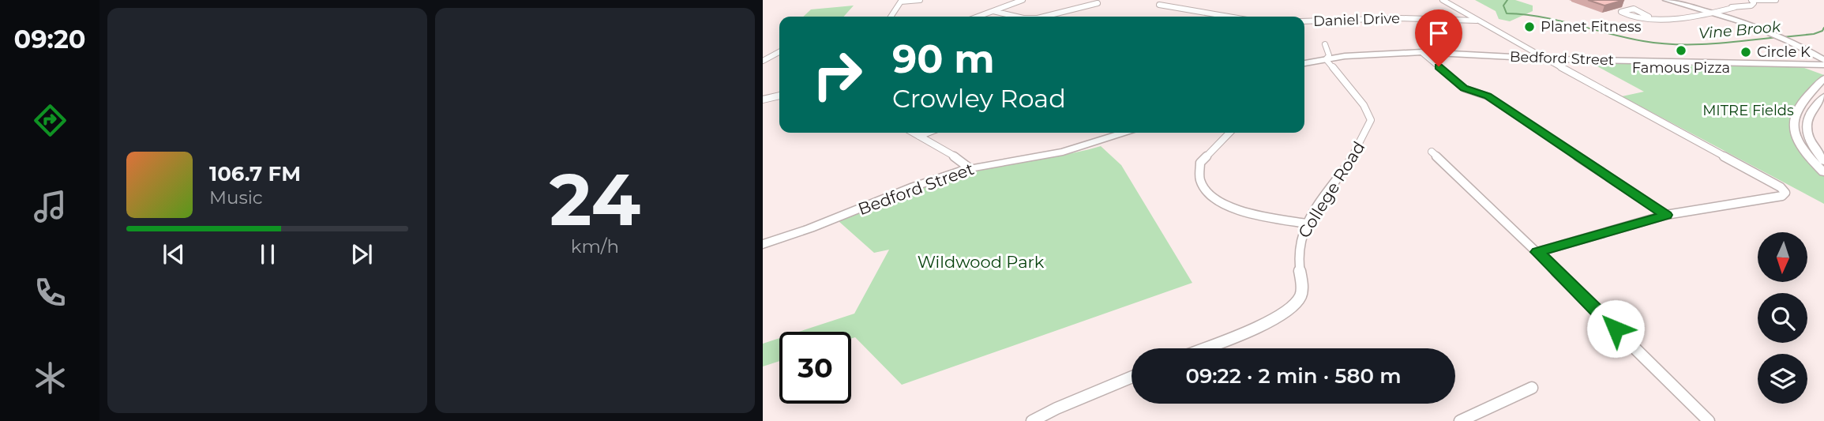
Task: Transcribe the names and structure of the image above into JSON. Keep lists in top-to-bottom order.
{
  "streets": {
    "main road": ["Bedford Street"],
    "street": ["Daniel Drive", "College Road"]
  },
  "crossings": [
    ["Bedford Street", "College Road"]
  ],
  "water": ["Vine Brook"],
  "parks": ["MITRE Fields", "Wildwood Park"],
  "places": ["Planet Fitness", "Famous Pizza", "Circle K"],
  "north": "bottom",
  "page": {
    "tabs": "09:20",
    "tile": ["24", "km/h"],
    "turn": ["90 m", "Crowley Road"],
    "song": ["106.7 FM", "Music"],
    "limit": "30",
    "trip": "09:22 · 2 min · 580 m"
  }
}
